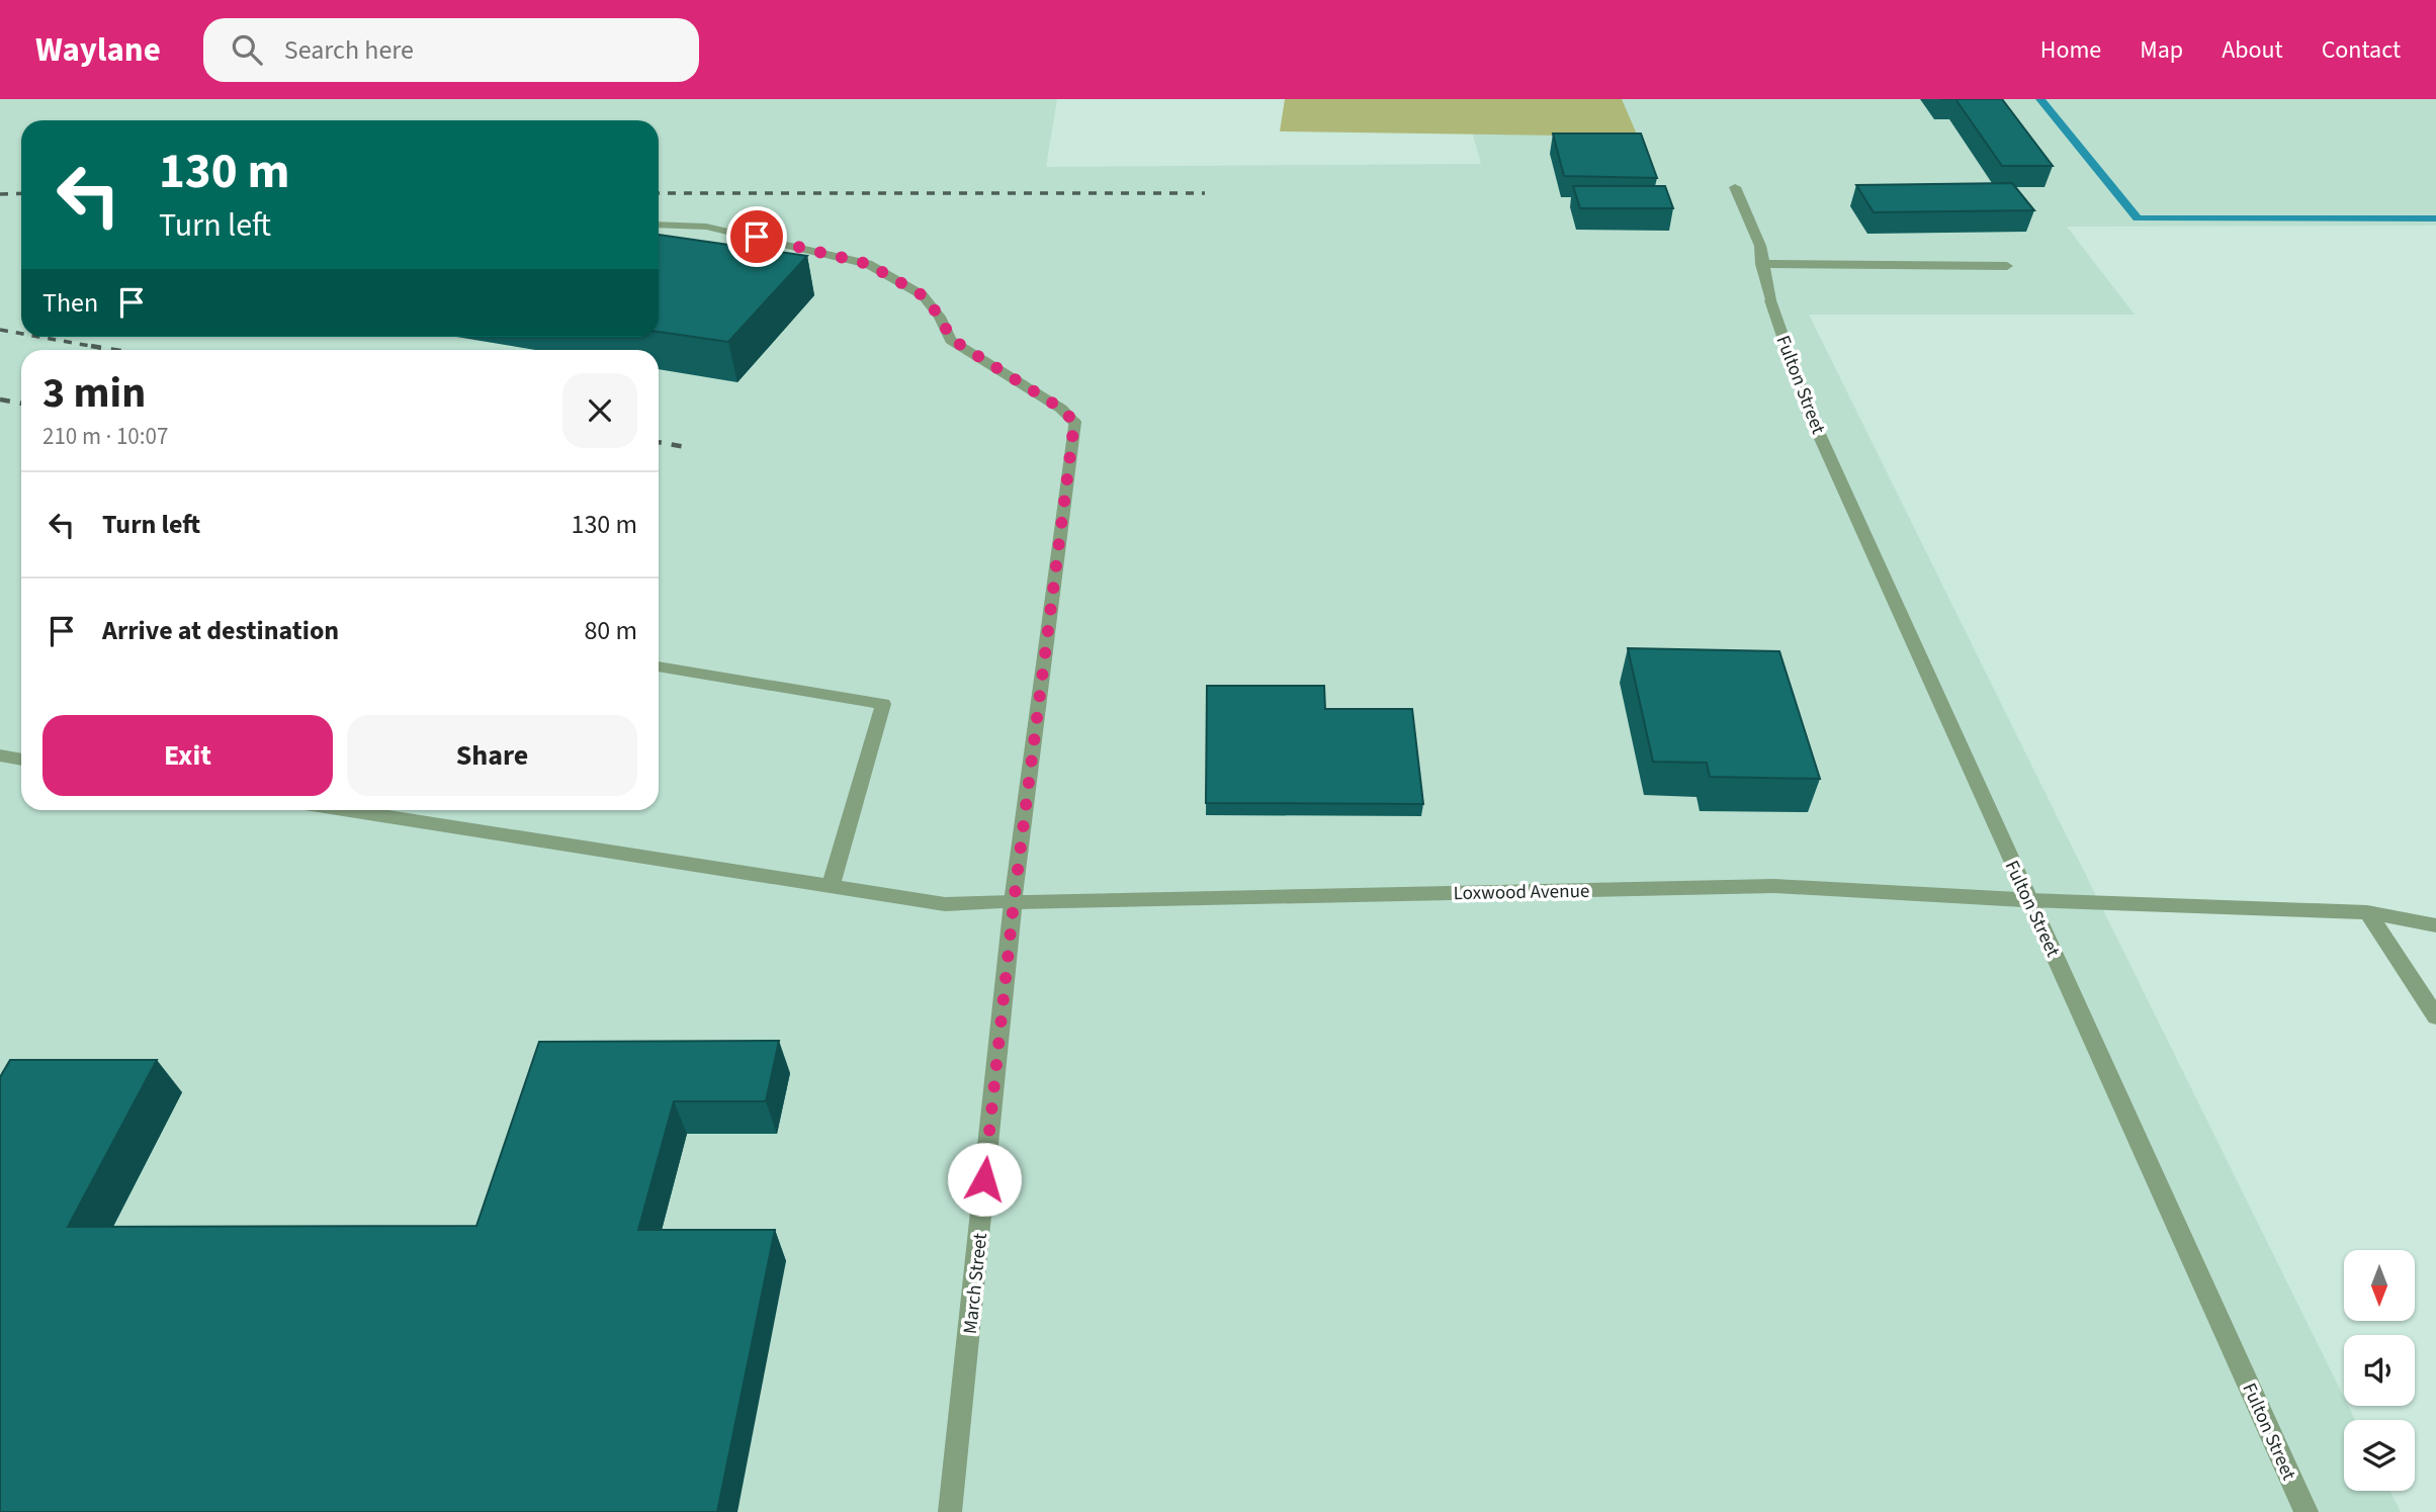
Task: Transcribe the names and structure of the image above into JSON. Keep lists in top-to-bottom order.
{
  "streets": {
    "street": ["Fulton Street", "Loxwood Avenue", "March Street"]
  },
  "crossings": [
    ["Fulton Street", "Loxwood Avenue"],
    ["Loxwood Avenue", "March Street"]
  ],
  "north": "bottom",
  "page": {
    "header": "Waylane",
    "search": "Search here",
    "nav": [
      "Home",
      "Map",
      "About",
      "Contact"
    ],
    "turn": ["130 m", "Turn left"],
    "then": "Then",
    "heading": ["3 min", "210 m · 10:07"],
    "list": [
      {
        "name": "Turn left",
        "value": "130 m"
      },
      {
        "name": "Arrive at destination",
        "value": "80 m"
      }
    ],
    "buttons": ["Exit", "Share"]
  }
}
